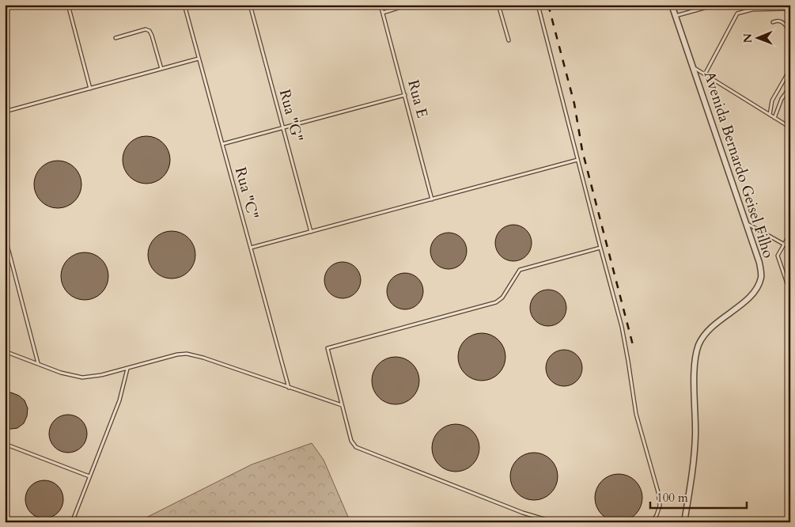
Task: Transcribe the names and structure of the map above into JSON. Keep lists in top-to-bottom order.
{
  "streets": {
    "street": ["Avenida Bernardo Geisel Filho"],
    "lane": ["Rua E", "Rua \"G\"", "Rua \"C\""]
  },
  "scale_bar": "100 m",
  "north": "left"
}
